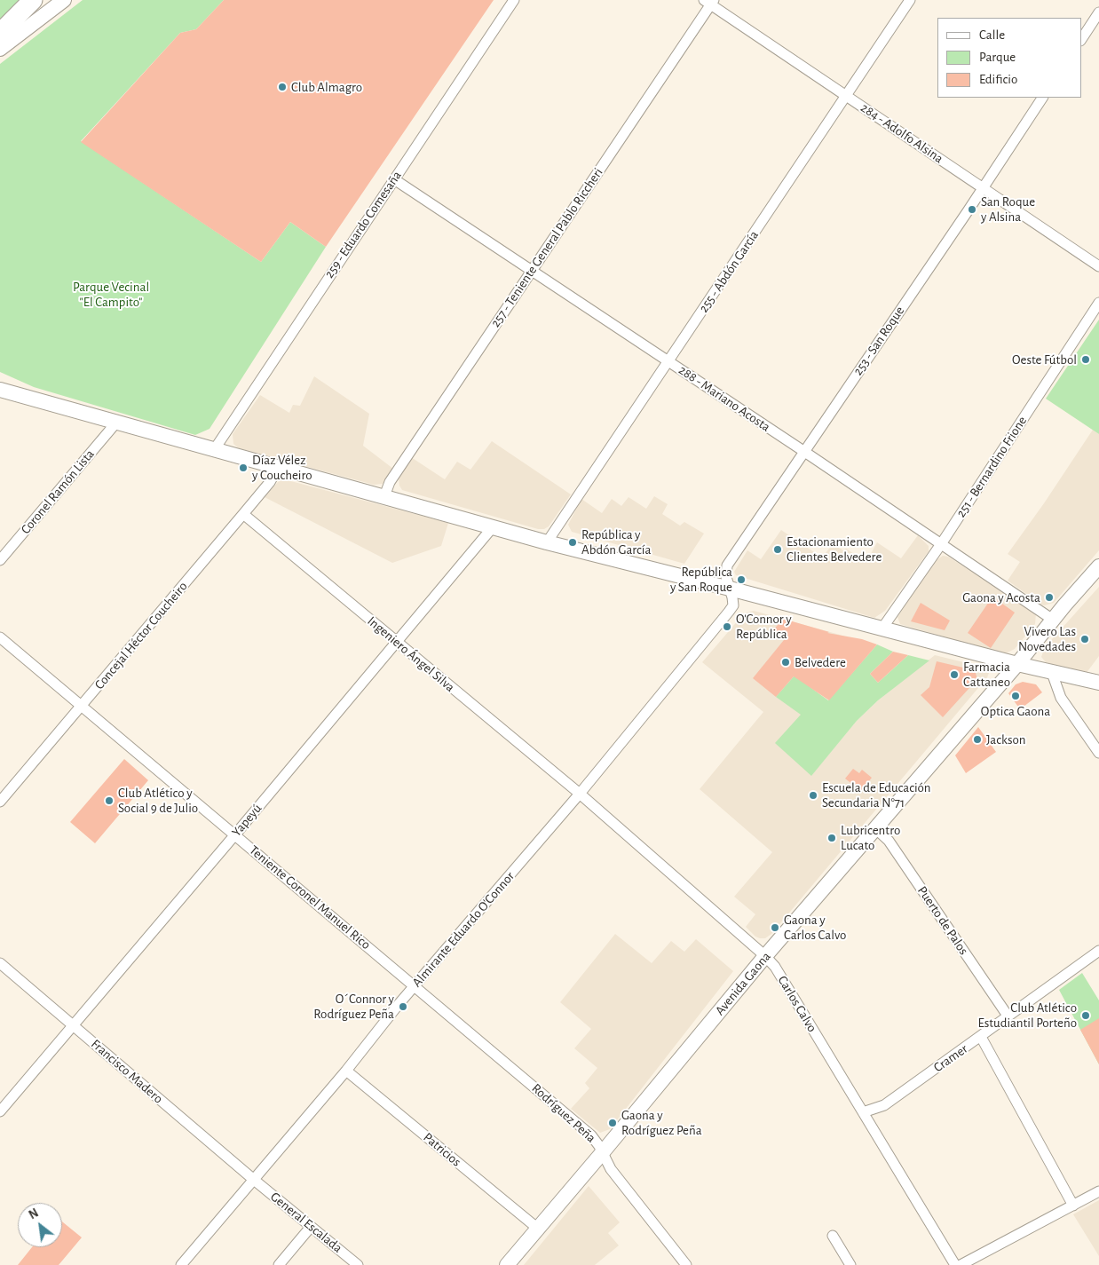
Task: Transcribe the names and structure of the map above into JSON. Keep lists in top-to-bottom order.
{
  "streets": {
    "main road": ["Avenida Gaona"],
    "street": [
      "284 - Adolfo Alsina",
      "259 - Eduardo Comesaña",
      "257 - Teniente General Pablo Riccheri",
      "255 - Abdón García",
      "253 - San Roque",
      "288 - Mariano Acosta",
      "251 - Bernardino Frione",
      "Coronel Ramón Lista",
      "Concejal Héctor Coucheiro",
      "Ingeniero Ángel Silva",
      "Yapeyú",
      "Teniente Coronel Manuel Rico",
      "Puerto de Palos",
      "Almirante Eduardo O'Connor",
      "Carlos Calvo",
      "Cramer",
      "Francisco Madero",
      "Rodríguez Peña",
      "Patricios",
      "General Escalada"
    ]
  },
  "crossings": [
    ["284 - Adolfo Alsina", "257 - Teniente General Pablo Riccheri"],
    ["284 - Adolfo Alsina", "255 - Abdón García"],
    ["284 - Adolfo Alsina", "253 - San Roque"],
    ["259 - Eduardo Comesaña", "288 - Mariano Acosta"],
    ["257 - Teniente General Pablo Riccheri", "288 - Mariano Acosta"],
    ["255 - Abdón García", "288 - Mariano Acosta"],
    ["253 - San Roque", "288 - Mariano Acosta"],
    ["253 - San Roque", "Almirante Eduardo O'Connor"],
    ["288 - Mariano Acosta", "251 - Bernardino Frione"],
    ["288 - Mariano Acosta", "Avenida Gaona"],
    ["Concejal Héctor Coucheiro", "Ingeniero Ángel Silva"],
    ["Concejal Héctor Coucheiro", "Teniente Coronel Manuel Rico"],
    ["Ingeniero Ángel Silva", "Yapeyú"],
    ["Ingeniero Ángel Silva", "Almirante Eduardo O'Connor"],
    ["Ingeniero Ángel Silva", "Carlos Calvo"],
    ["Yapeyú", "Teniente Coronel Manuel Rico"],
    ["Yapeyú", "Francisco Madero"],
    ["Teniente Coronel Manuel Rico", "Almirante Eduardo O'Connor"],
    ["Teniente Coronel Manuel Rico", "Rodríguez Peña"],
    ["Puerto de Palos", "Avenida Gaona"],
    ["Puerto de Palos", "Cramer"],
    ["Almirante Eduardo O'Connor", "Carlos Calvo"],
    ["Almirante Eduardo O'Connor", "Francisco Madero"],
    ["Almirante Eduardo O'Connor", "Rodríguez Peña"],
    ["Almirante Eduardo O'Connor", "Patricios"],
    ["Almirante Eduardo O'Connor", "General Escalada"],
    ["Avenida Gaona", "Carlos Calvo"],
    ["Avenida Gaona", "Rodríguez Peña"],
    ["Avenida Gaona", "Patricios"],
    ["Carlos Calvo", "Cramer"],
    ["Francisco Madero", "General Escalada"]
  ],
  "parks": ["Parque Vecinal \"El Campito\""],
  "places": [
    "Club Almagro",
    "San Roque y Alsina",
    "Oeste Fútbol",
    "Díaz Vélez y Coucheiro",
    "República y Abdón García",
    "Estacionamiento Clientes Belvedere",
    "República y San Roque",
    "Gaona y Acosta",
    "O'Connor y República",
    "Vivero Las Novedades",
    "Belvedere",
    "Farmacia Cattaneo",
    "Optica Gaona",
    "Jackson",
    "Escuela de Educación Secundaria N°71",
    "Club Atlético y Social 9 de Julio",
    "Lubricentro Lucato",
    "Gaona y Carlos Calvo",
    "O´Connor y Rodríguez Peña",
    "Club Atlético Estudiantil Porteño",
    "Gaona y Rodríguez Peña"
  ],
  "legend": ["Calle", "Parque", "Edificio"],
  "north": "top left"
}
